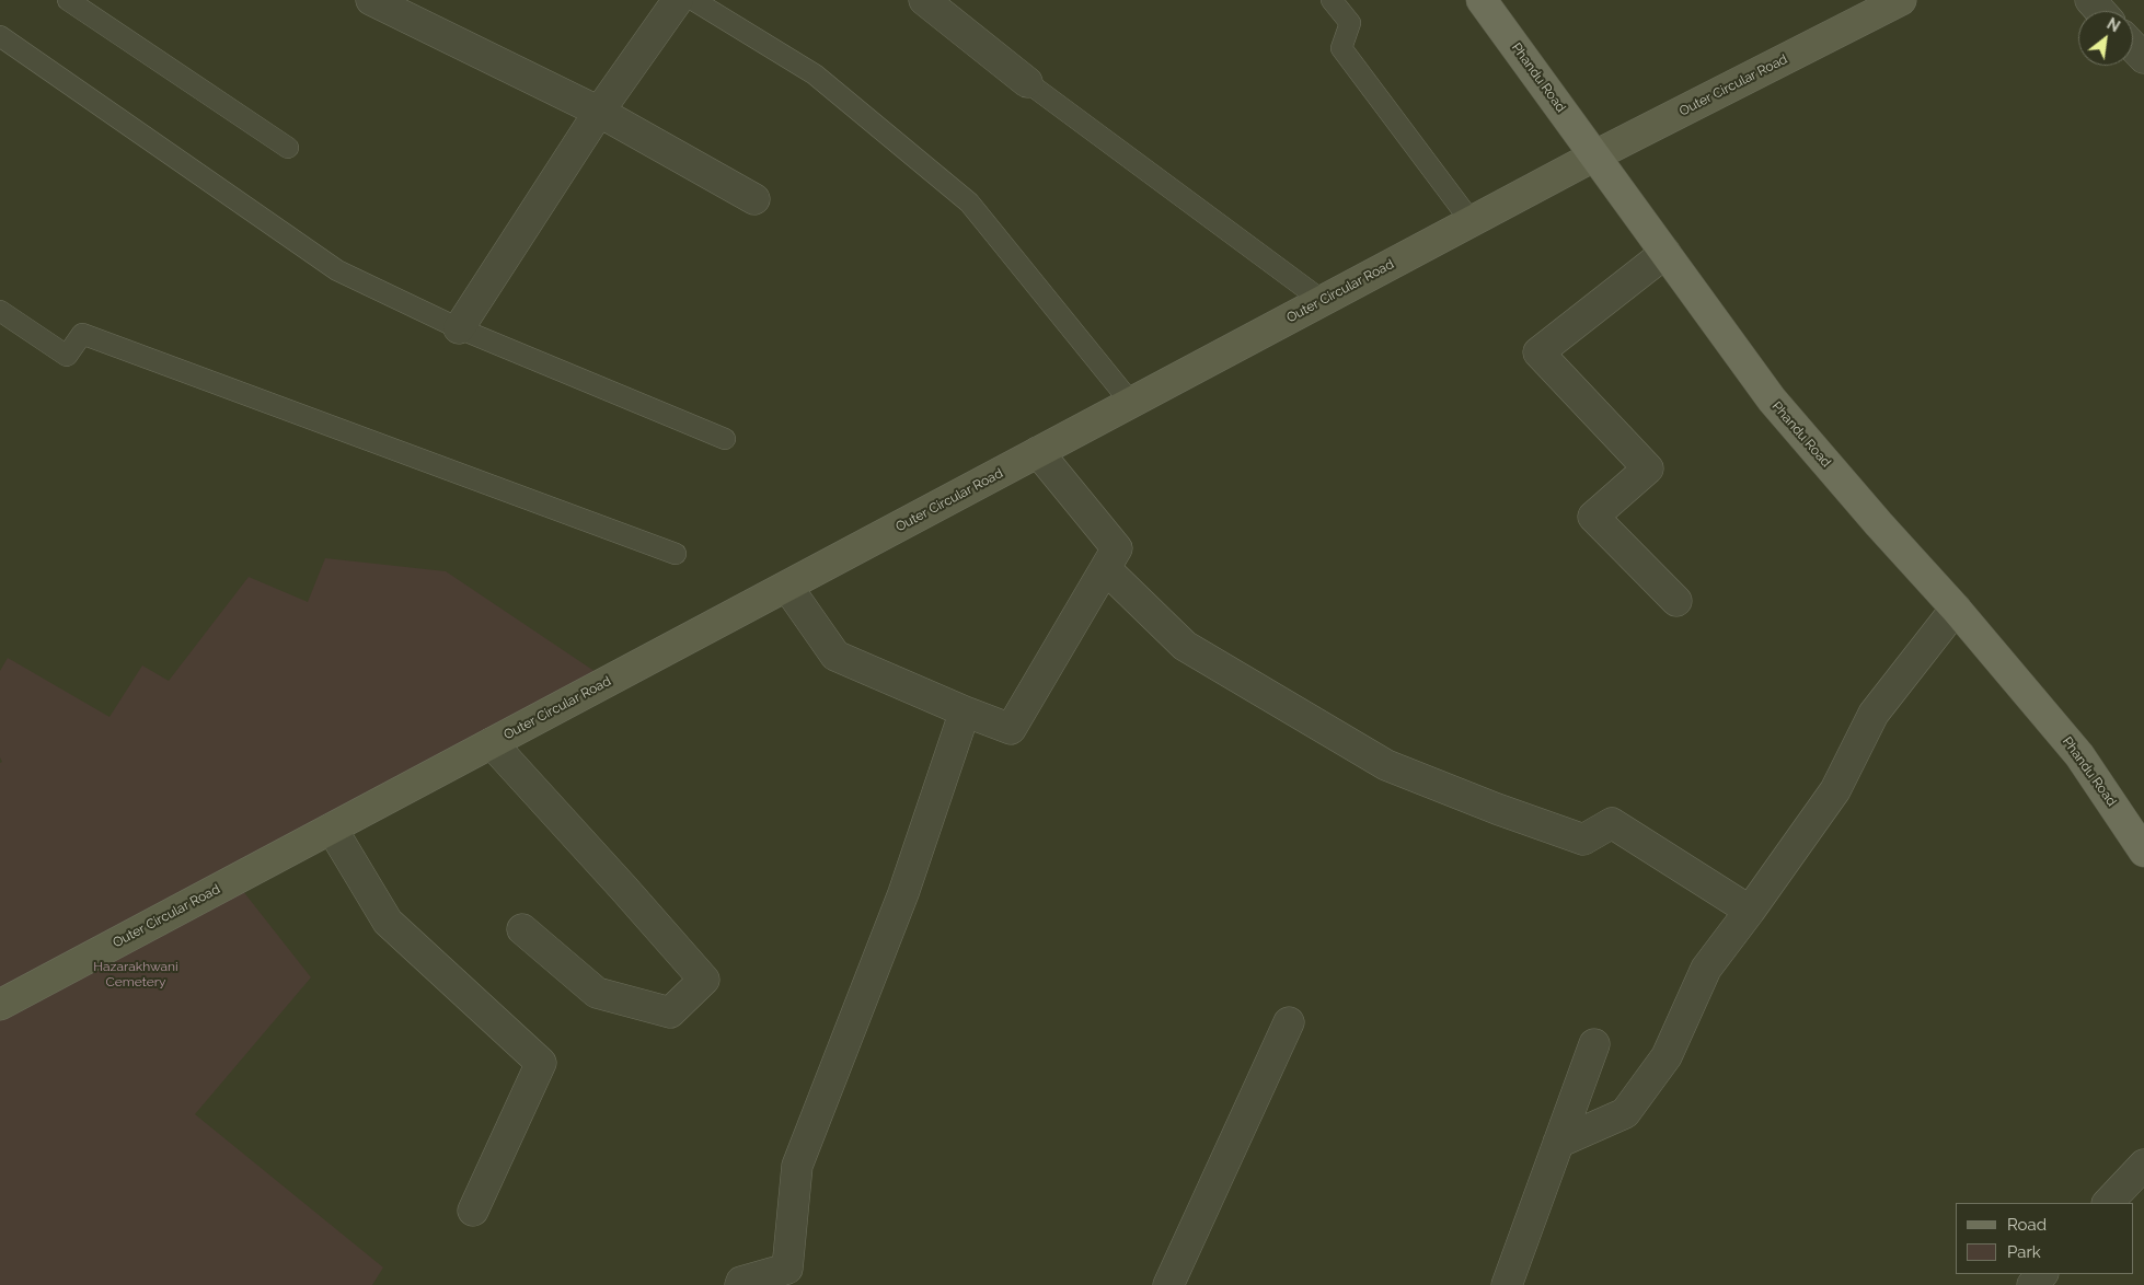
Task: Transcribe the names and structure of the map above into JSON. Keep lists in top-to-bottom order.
{
  "streets": {
    "main road": ["Phandu Road"],
    "street": ["Outer Circular Road"]
  },
  "crossings": [
    ["Phandu Road", "Outer Circular Road"]
  ],
  "parks": ["Hazarakhwani Cemetery"],
  "legend": ["Road", "Park"],
  "north": "top right"
}
